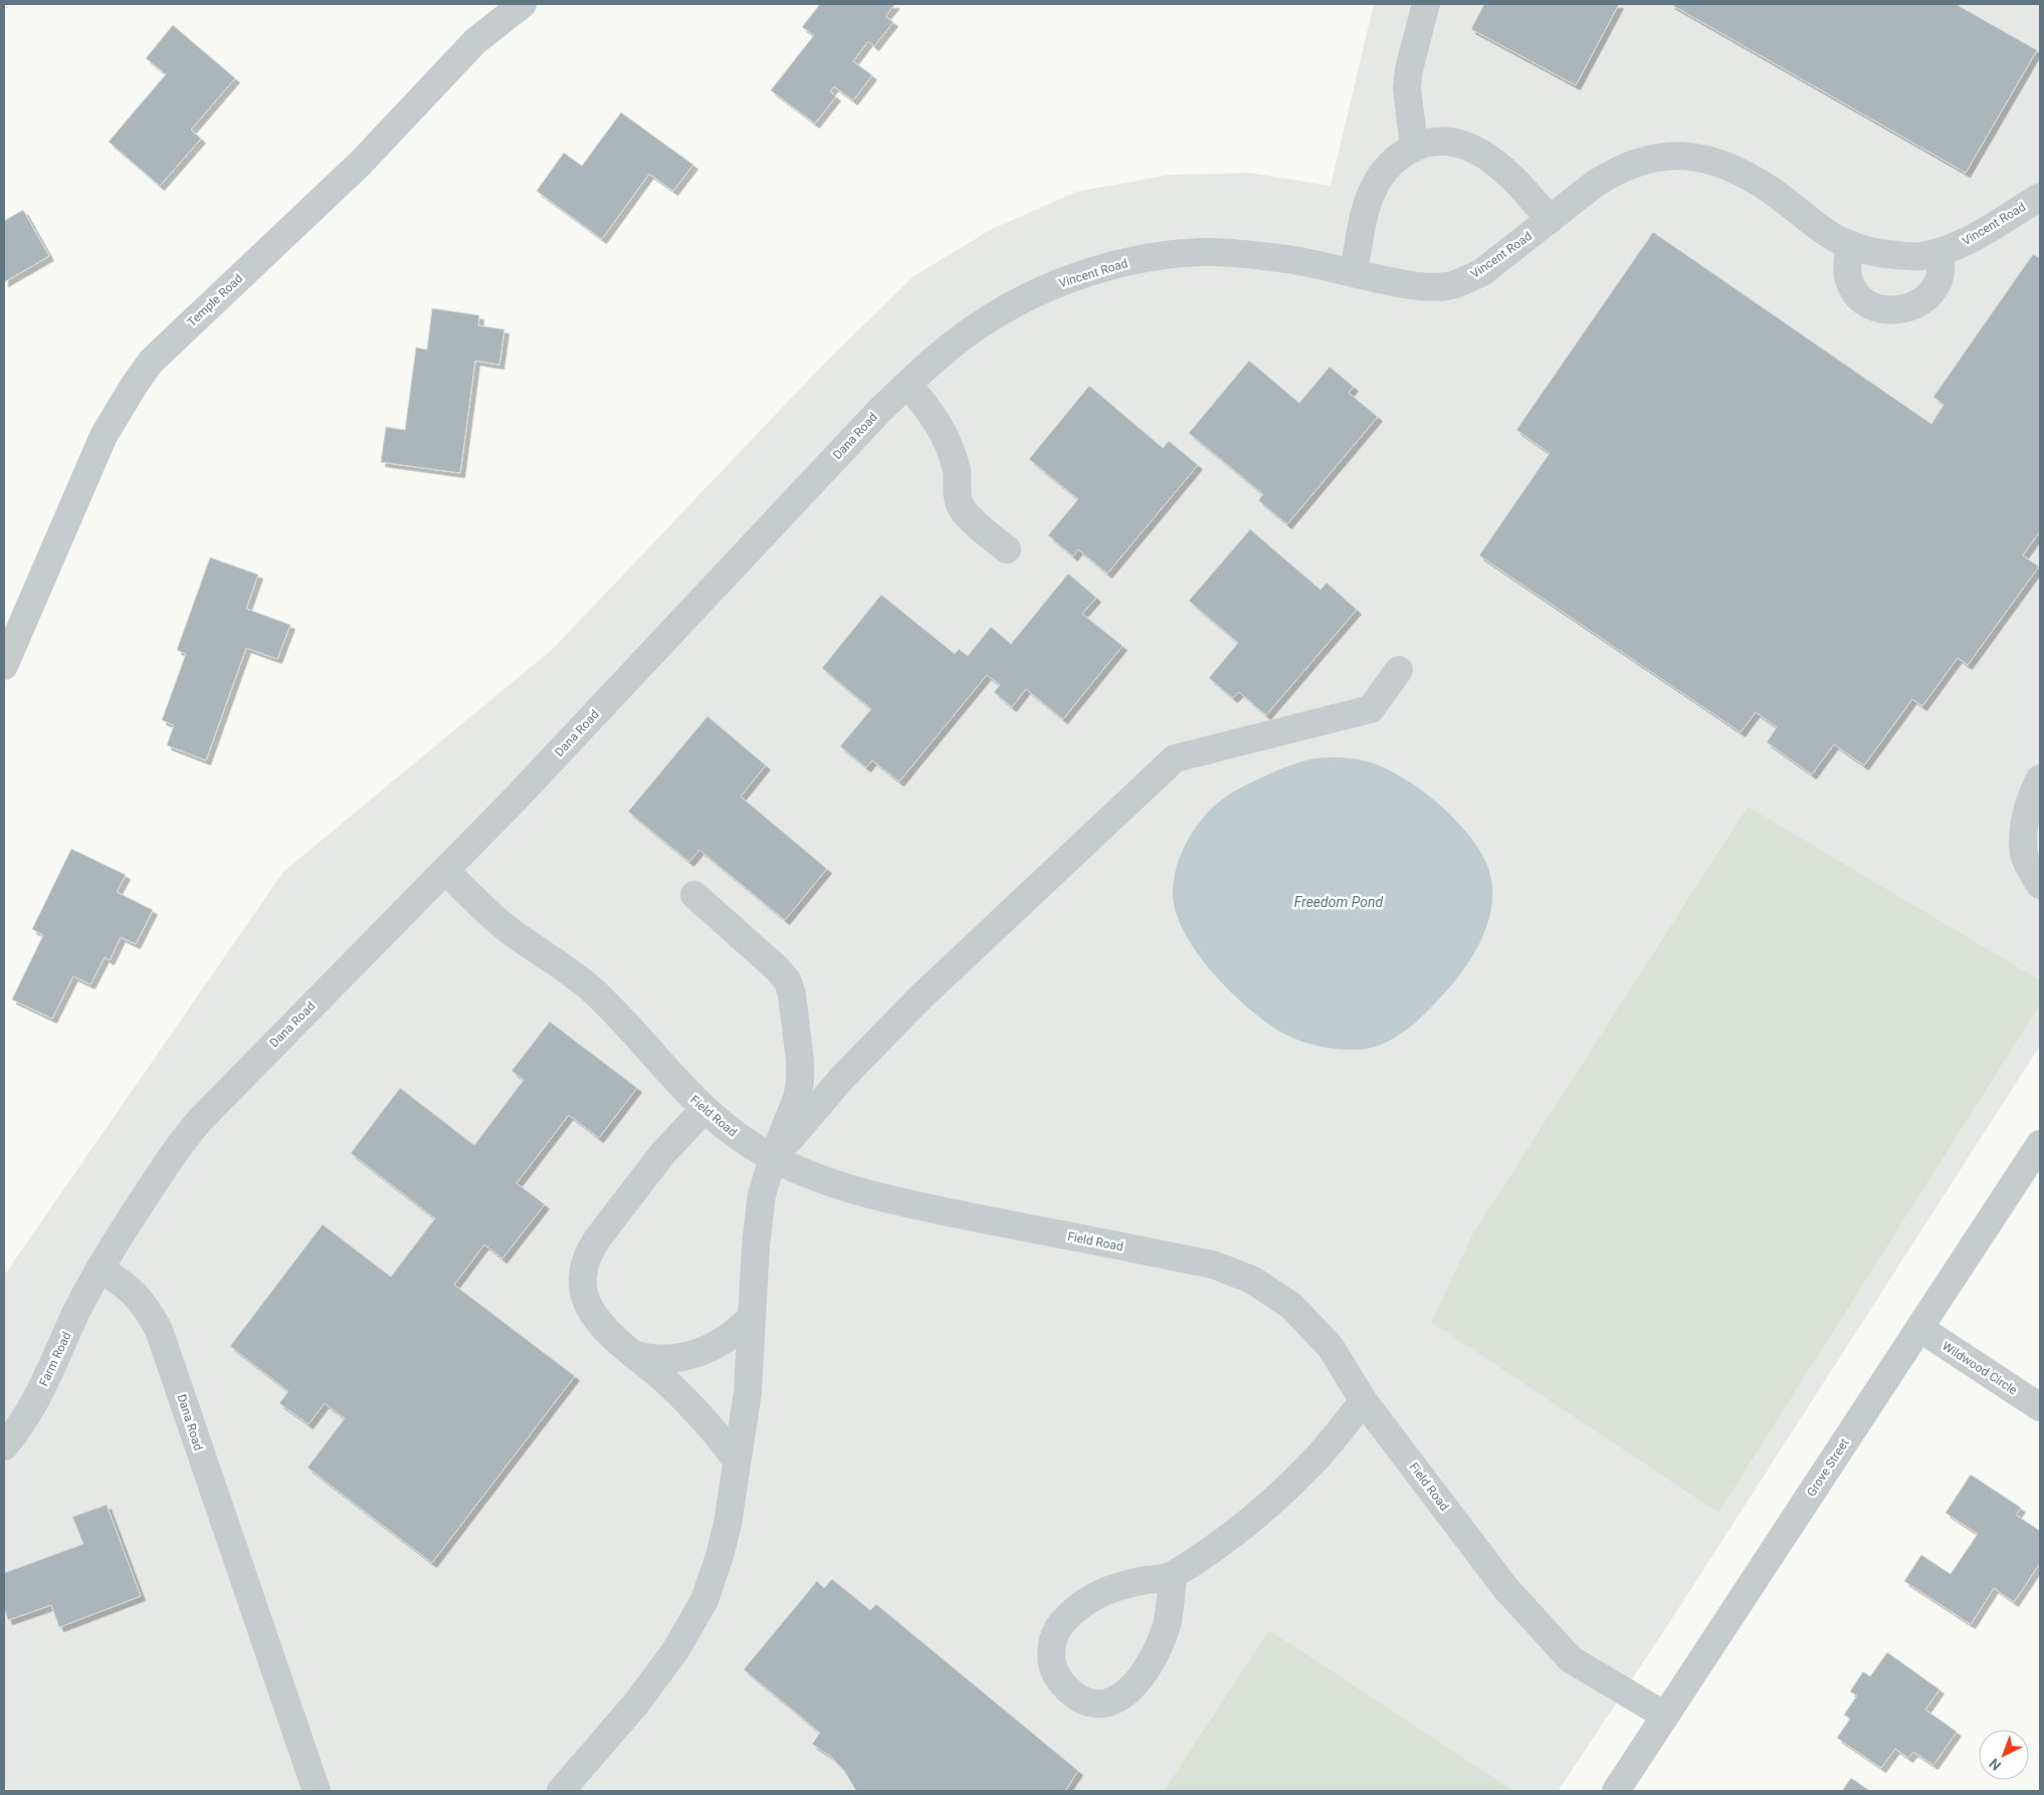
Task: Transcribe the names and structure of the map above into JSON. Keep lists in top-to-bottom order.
{
  "streets": {
    "street": [
      "Vincent Road",
      "Temple Road",
      "Dana Road",
      "Field Road",
      "Farm Road",
      "Wildwood Circle",
      "Grove Street"
    ]
  },
  "crossings": [
    ["Vincent Road", "Dana Road"],
    ["Dana Road", "Field Road"],
    ["Dana Road", "Farm Road"],
    ["Field Road", "Grove Street"],
    ["Wildwood Circle", "Grove Street"]
  ],
  "water": ["Freedom Pond"],
  "north": "bottom left"
}
